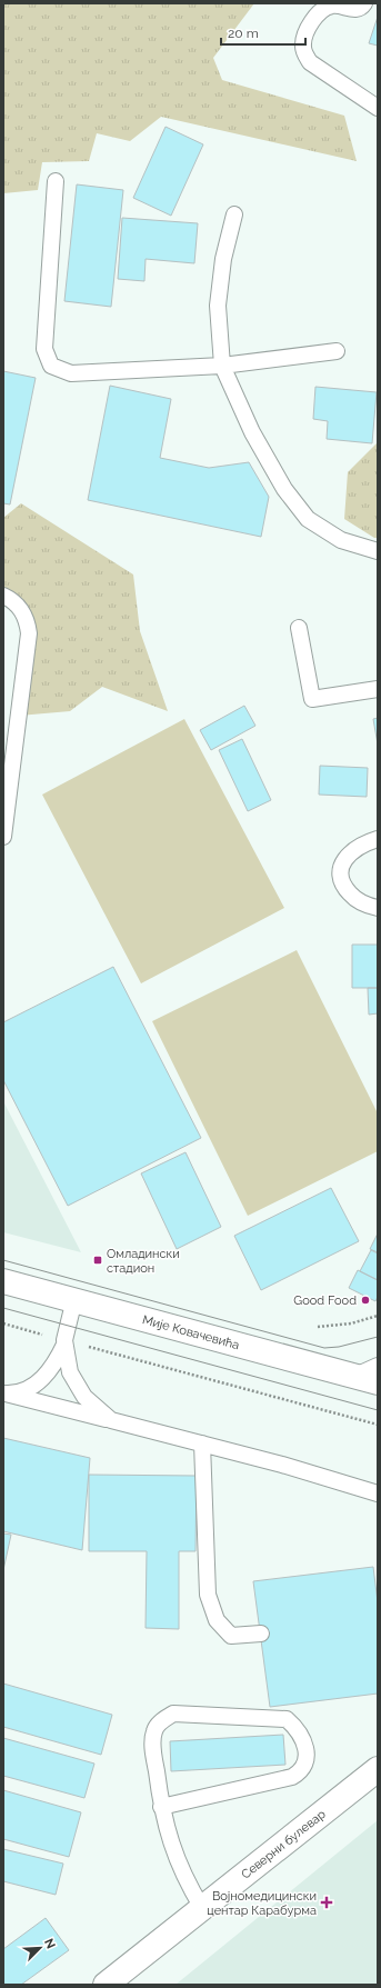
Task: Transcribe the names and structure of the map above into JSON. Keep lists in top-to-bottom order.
{
  "streets": {
    "main road": ["Мије Ковачевића", "Северни булевар"]
  },
  "places": {
    "transit": ["Омладински стадион"],
    "other": ["Good Food"],
    "health": ["Војномедицински центар Карабурма"]
  },
  "scale_bar": "20 m",
  "north": "top right"
}
